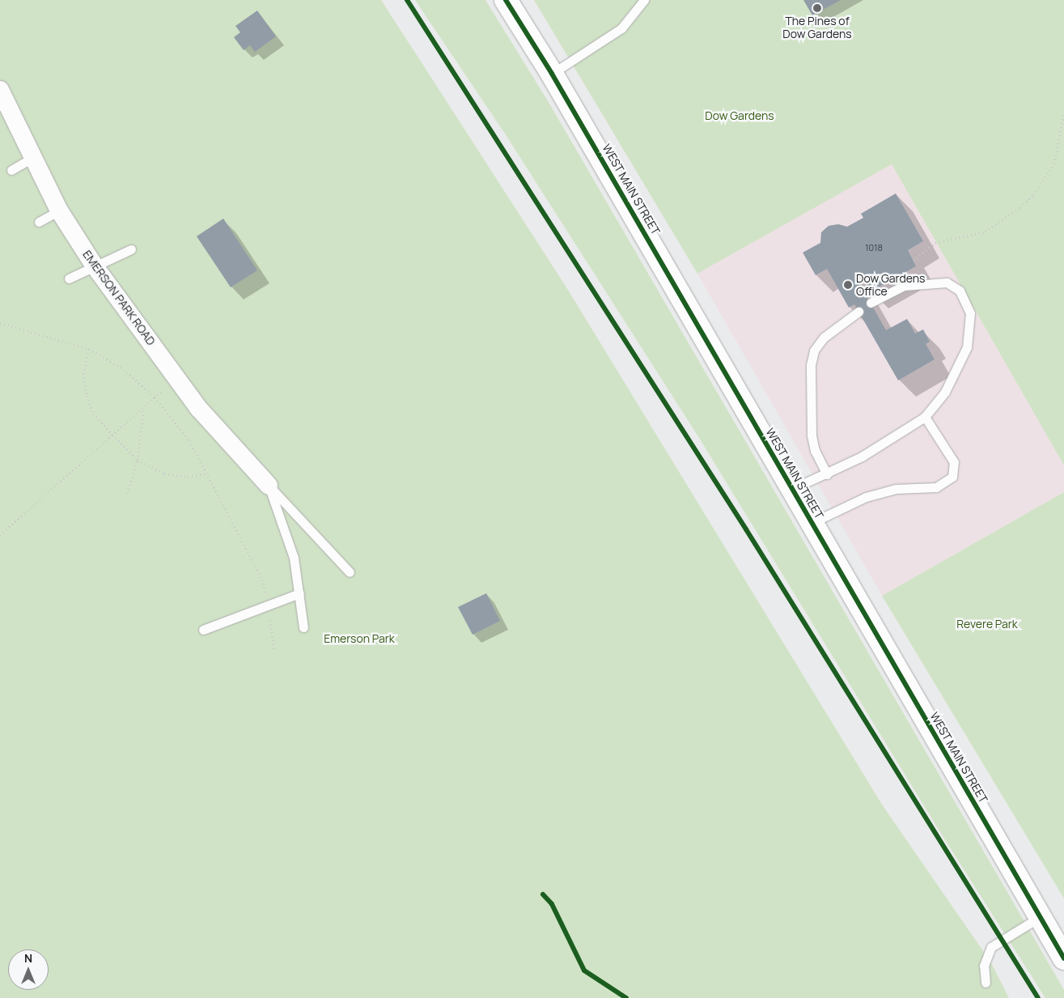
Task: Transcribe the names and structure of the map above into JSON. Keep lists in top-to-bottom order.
{
  "streets": {
    "street": ["WEST MAIN STREET", "EMERSON PARK ROAD"]
  },
  "parks": ["Dow Gardens", "Revere Park", "Emerson Park"],
  "places": ["The Pines of Dow Gardens", "Dow Gardens Office"],
  "house_numbers": ["1018"],
  "north": "top"
}
